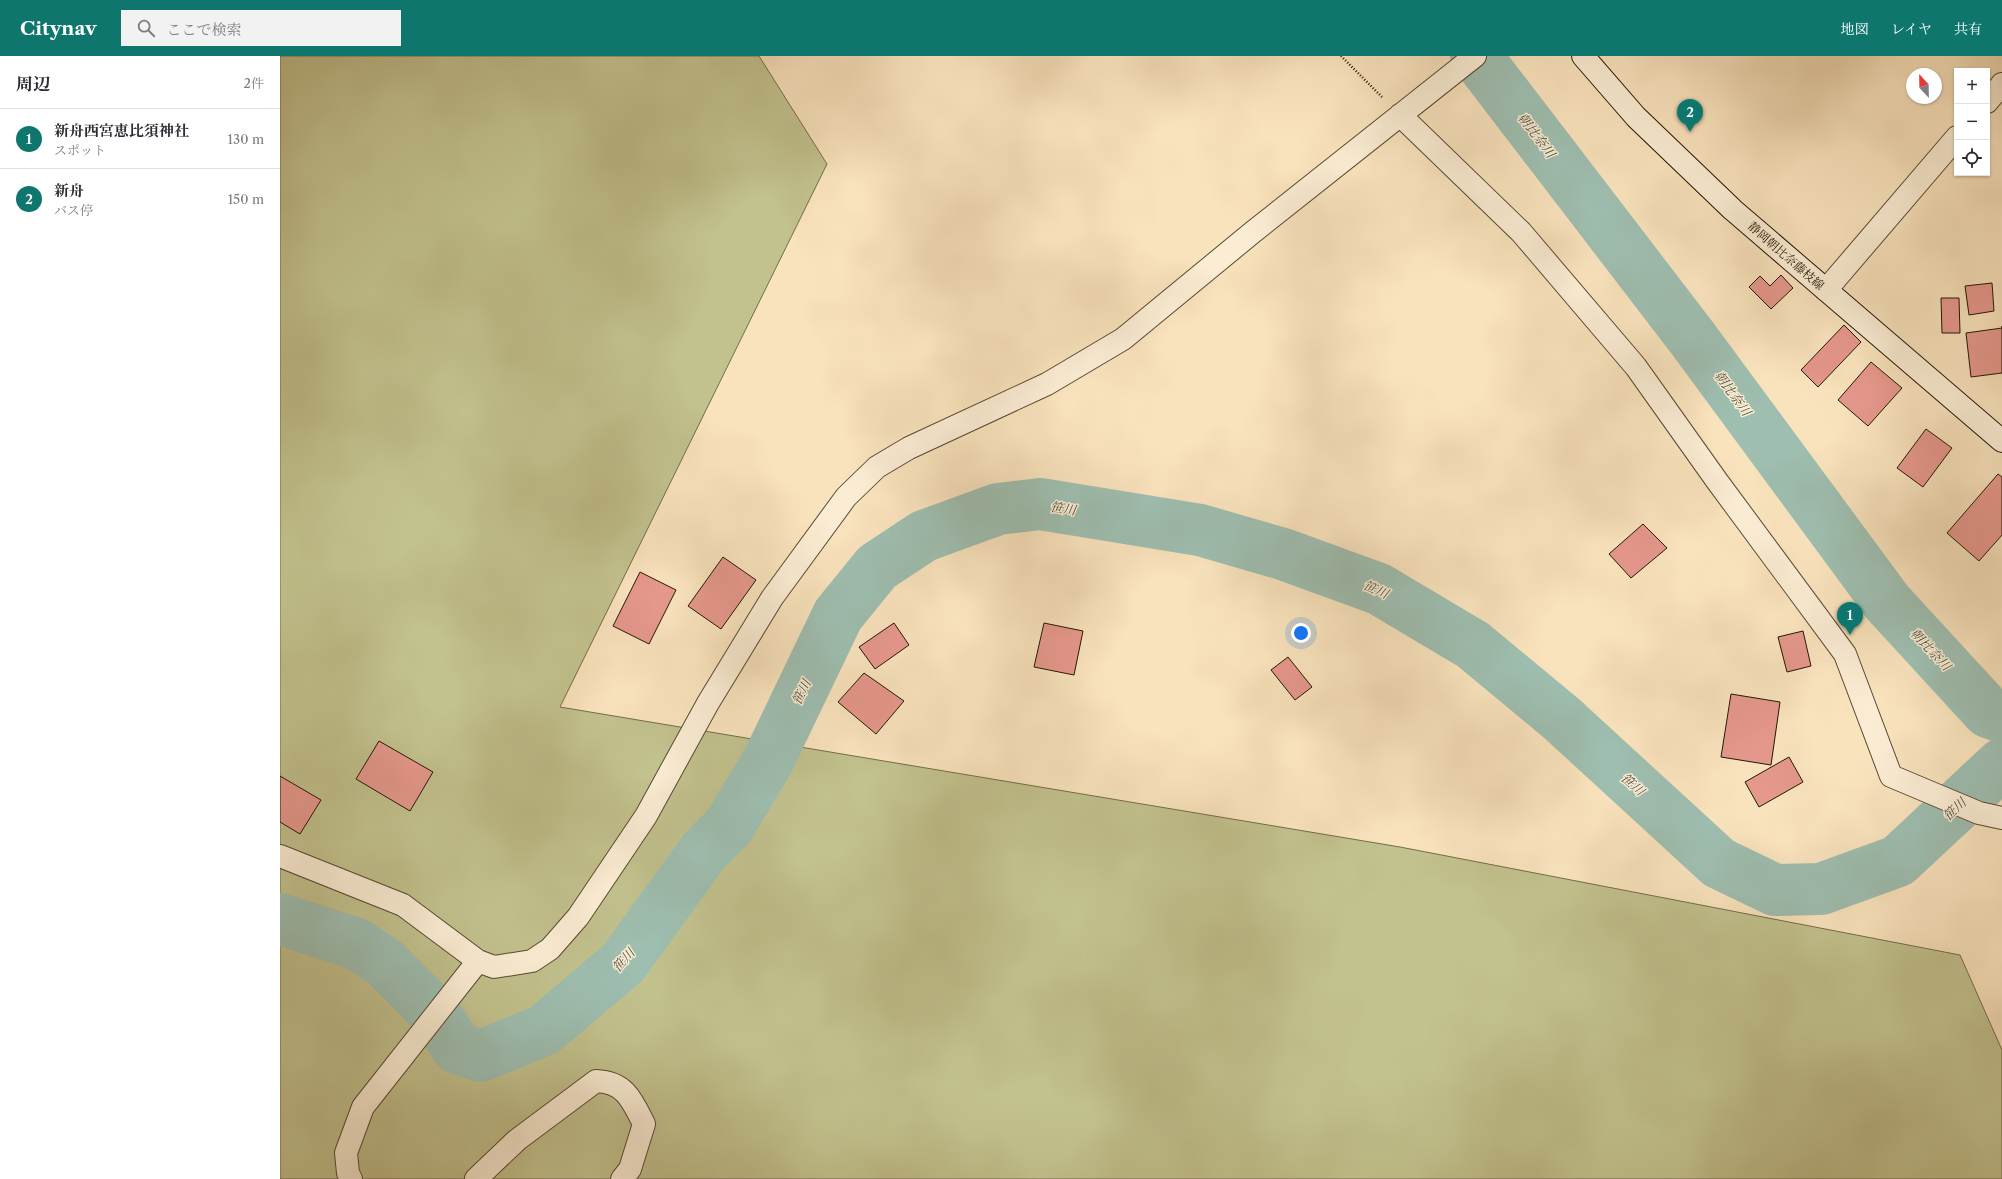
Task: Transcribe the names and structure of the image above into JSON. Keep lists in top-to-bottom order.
{
  "streets": {
    "street": ["静岡朝比奈藤枝線"]
  },
  "water": ["朝比奈川", "笹川"],
  "north": "top",
  "page": {
    "header": "Citynav",
    "search": "ここで検索",
    "nav": ["地図", "レイヤ", "共有"],
    "heading": ["周辺", "2件"],
    "map_buttons": ["+", "−"],
    "pins": ["2", "1"],
    "list": [
      {
        "mark": "1",
        "name": "新舟西宮恵比須神社",
        "note": "スポット",
        "value": "130 m"
      },
      {
        "mark": "2",
        "name": "新舟",
        "note": "バス停",
        "value": "150 m"
      }
    ]
  }
}
